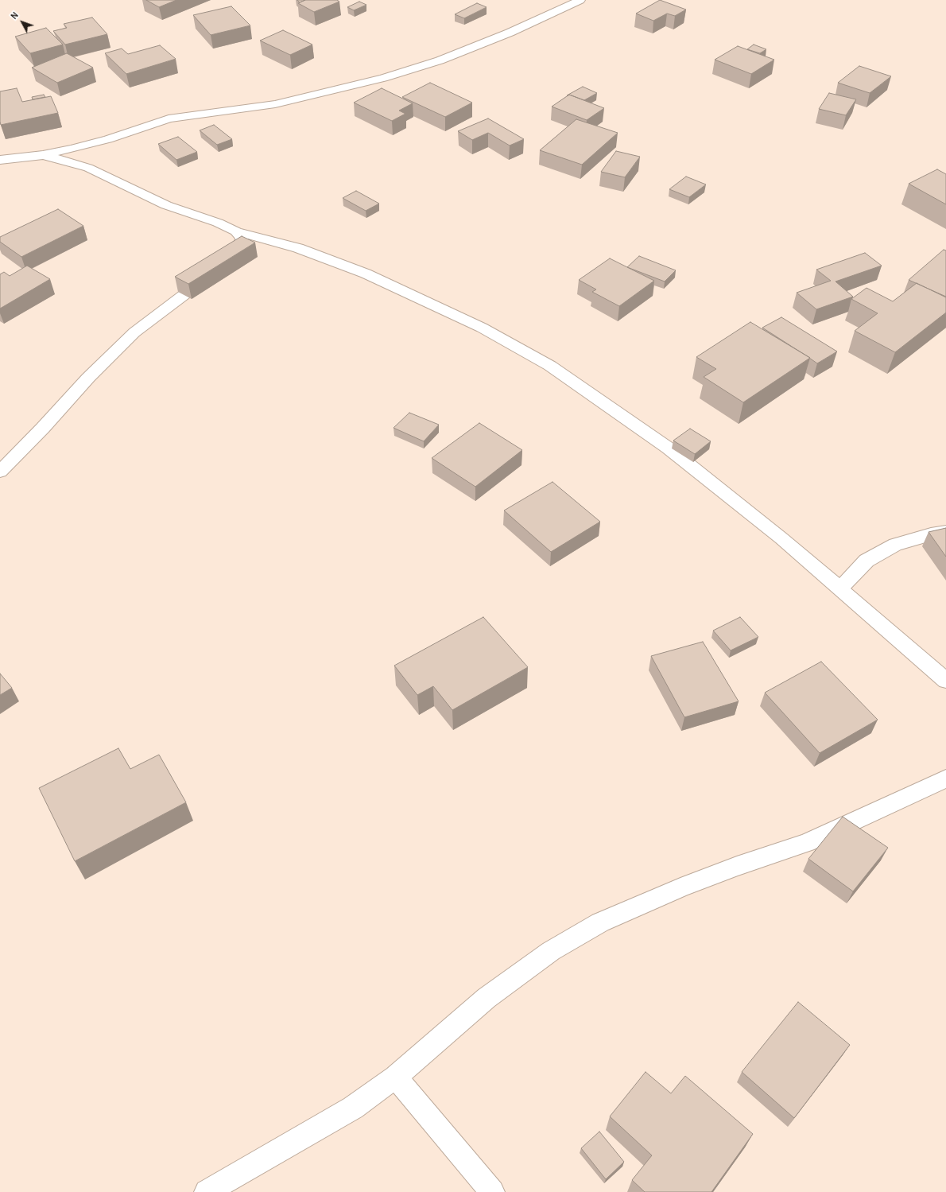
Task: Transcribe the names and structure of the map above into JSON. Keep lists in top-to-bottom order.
{
  "north": "top left"
}
